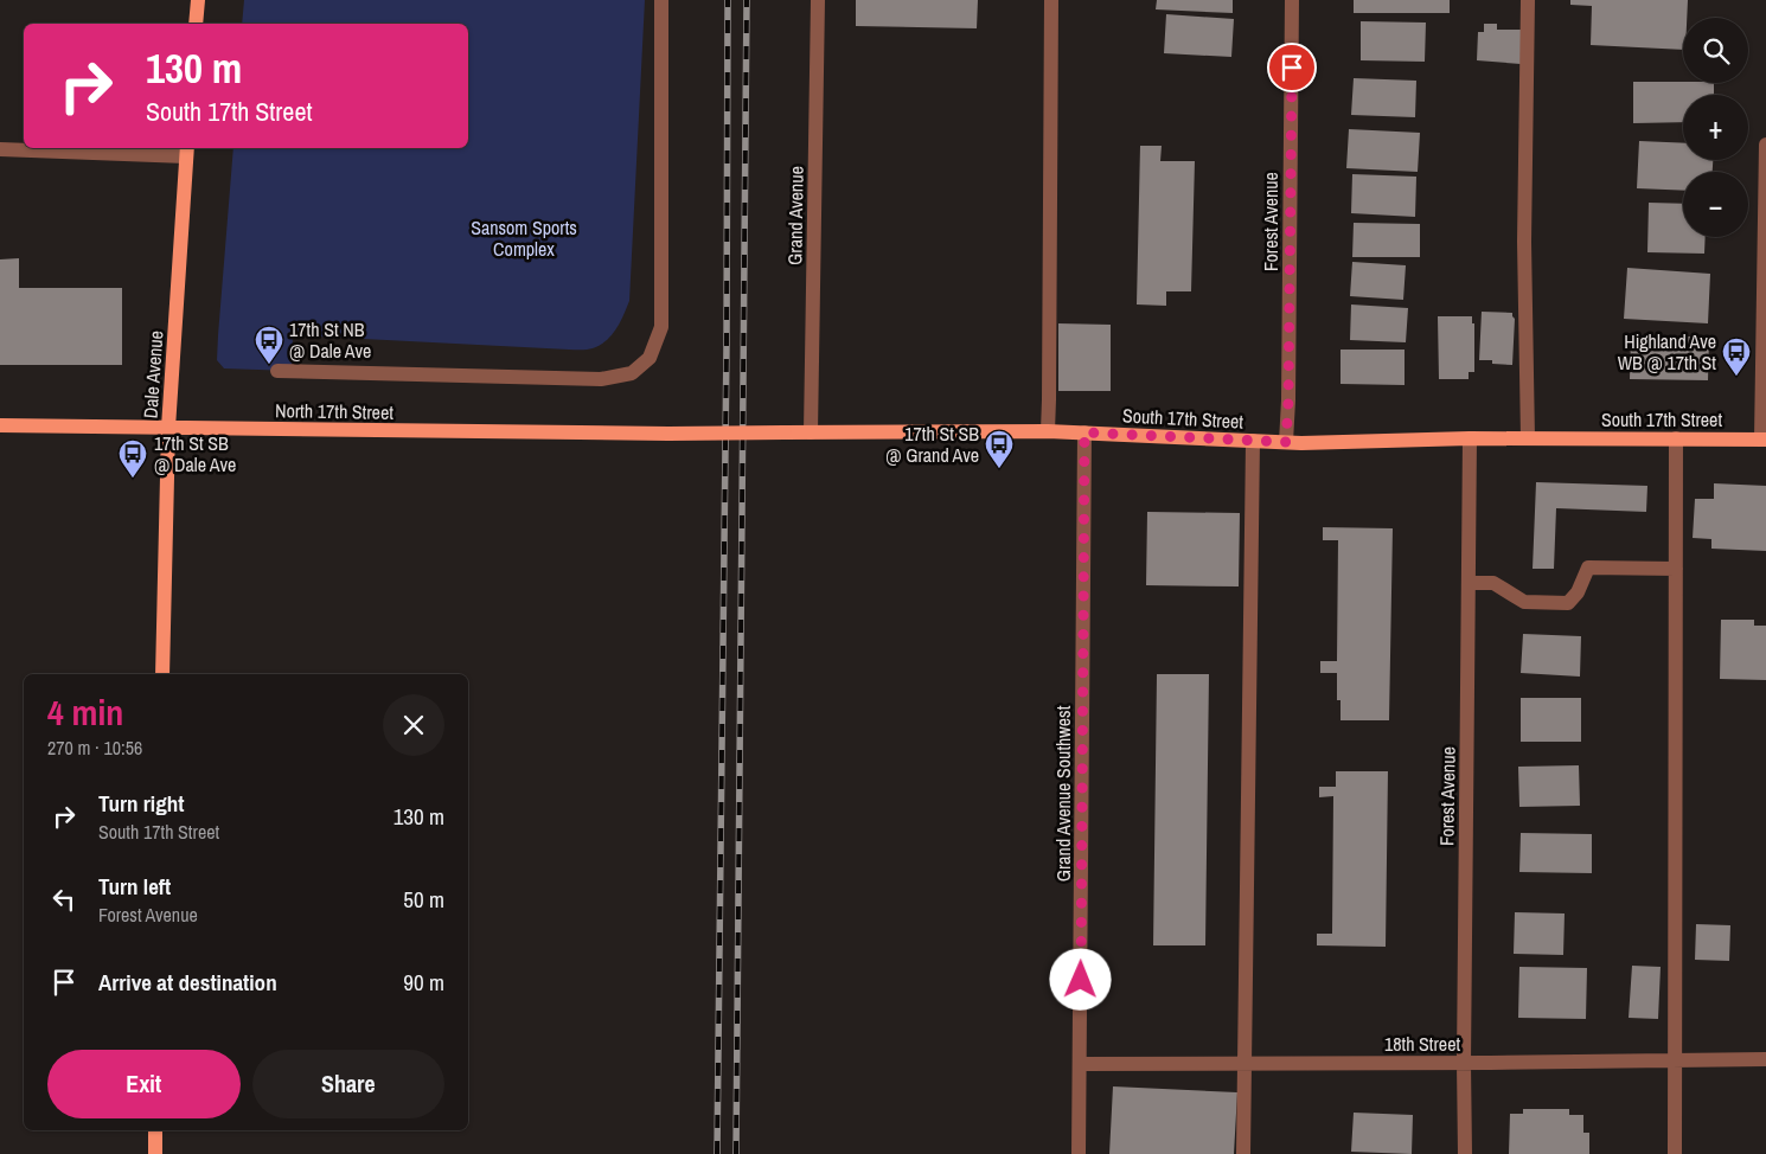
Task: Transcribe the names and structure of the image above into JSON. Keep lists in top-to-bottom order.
{
  "streets": {
    "main road": ["Dale Avenue", "North 17th Street", "South 17th Street"],
    "street": [
      "Grand Avenue",
      "Forest Avenue",
      "Grand Avenue Southwest",
      "18th Street"
    ]
  },
  "crossings": [
    ["Grand Avenue", "South 17th Street"],
    ["Forest Avenue", "South 17th Street"],
    ["Forest Avenue", "18th Street"],
    ["Dale Avenue", "North 17th Street"],
    ["North 17th Street", "South 17th Street"],
    ["South 17th Street", "Grand Avenue Southwest"],
    ["Grand Avenue Southwest", "18th Street"]
  ],
  "parks": ["Sansom Sports Complex"],
  "places": {
    "bus stop": [
      "17th St NB @ Dale Ave",
      "Highland Ave WB @ 17th St",
      "17th St SB @ Grand Ave",
      "17th St SB @ Dale Ave"
    ]
  },
  "page": {
    "map_buttons": ["+", "−"],
    "turn": ["130 m", "South 17th Street"],
    "heading": ["4 min", "270 m · 10:56"],
    "list": [
      {
        "name": "Turn right",
        "note": "South 17th Street",
        "value": "130 m"
      },
      {
        "name": "Turn left",
        "note": "Forest Avenue",
        "value": "50 m"
      },
      {
        "name": "Arrive at destination",
        "value": "90 m"
      }
    ],
    "buttons": ["Exit", "Share"]
  }
}
